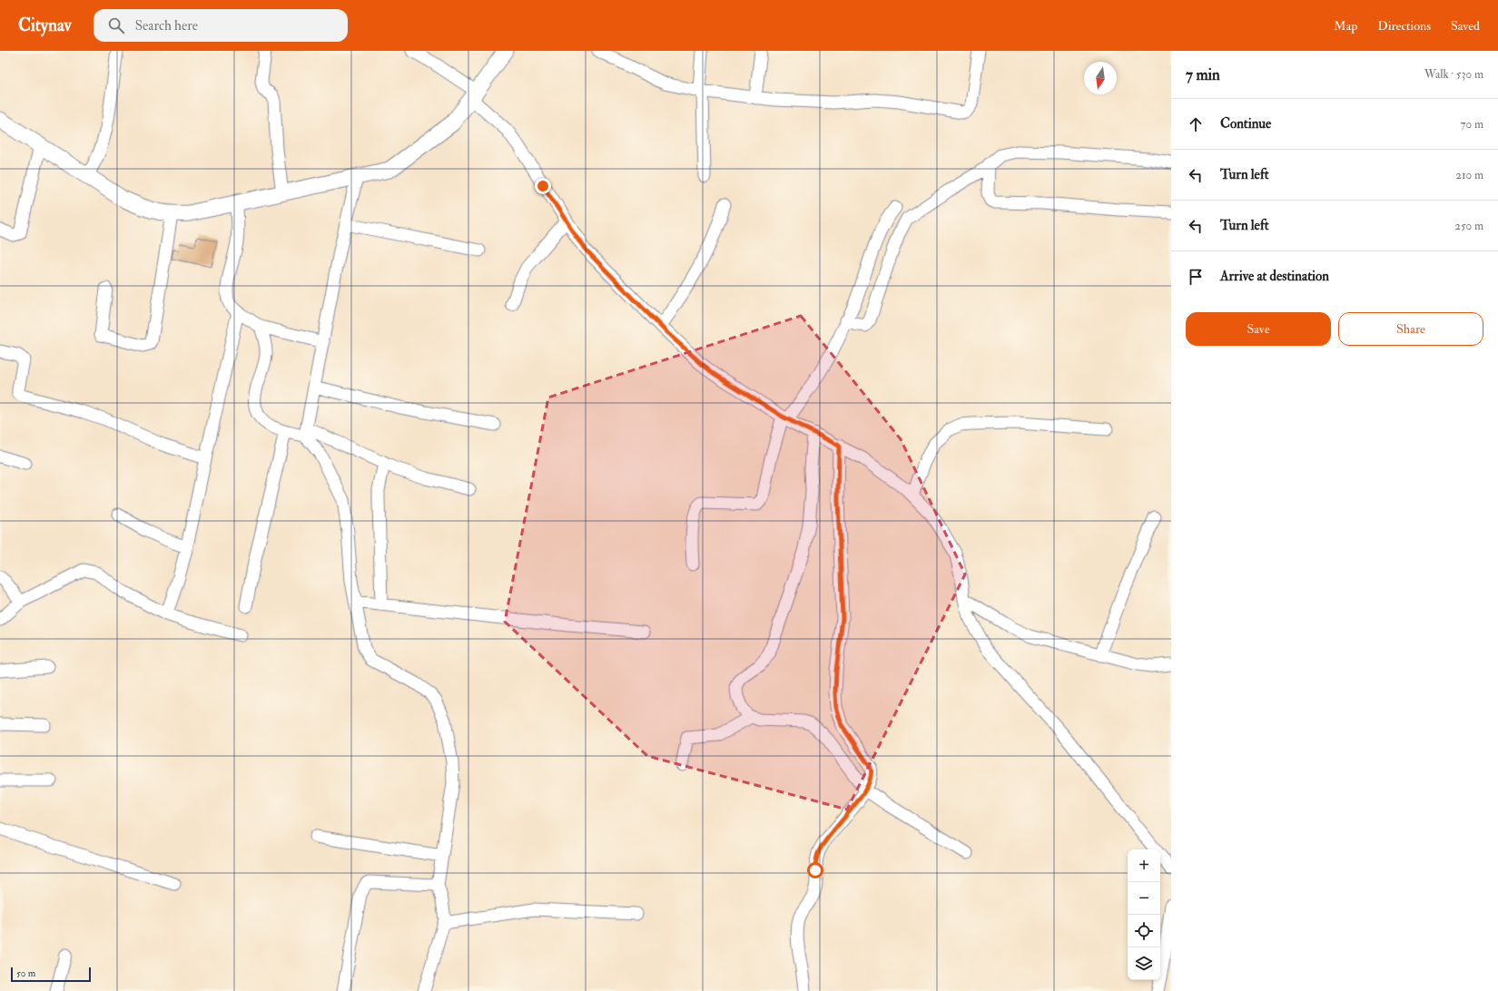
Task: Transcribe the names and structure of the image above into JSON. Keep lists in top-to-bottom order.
{
  "scale_bar": "50 m",
  "north": "bottom",
  "page": {
    "header": "Citynav",
    "search": "Search here",
    "nav": ["Map", "Directions", "Saved"],
    "heading": ["7 min", "Walk · 530 m"],
    "list": [
      ["Continue", "70 m"],
      ["Turn left", "210 m"],
      ["Turn left", "250 m"],
      "Arrive at destination"
    ],
    "buttons": ["Save", "Share"],
    "map_buttons": ["+", "−"],
    "scale": "50 m"
  }
}
